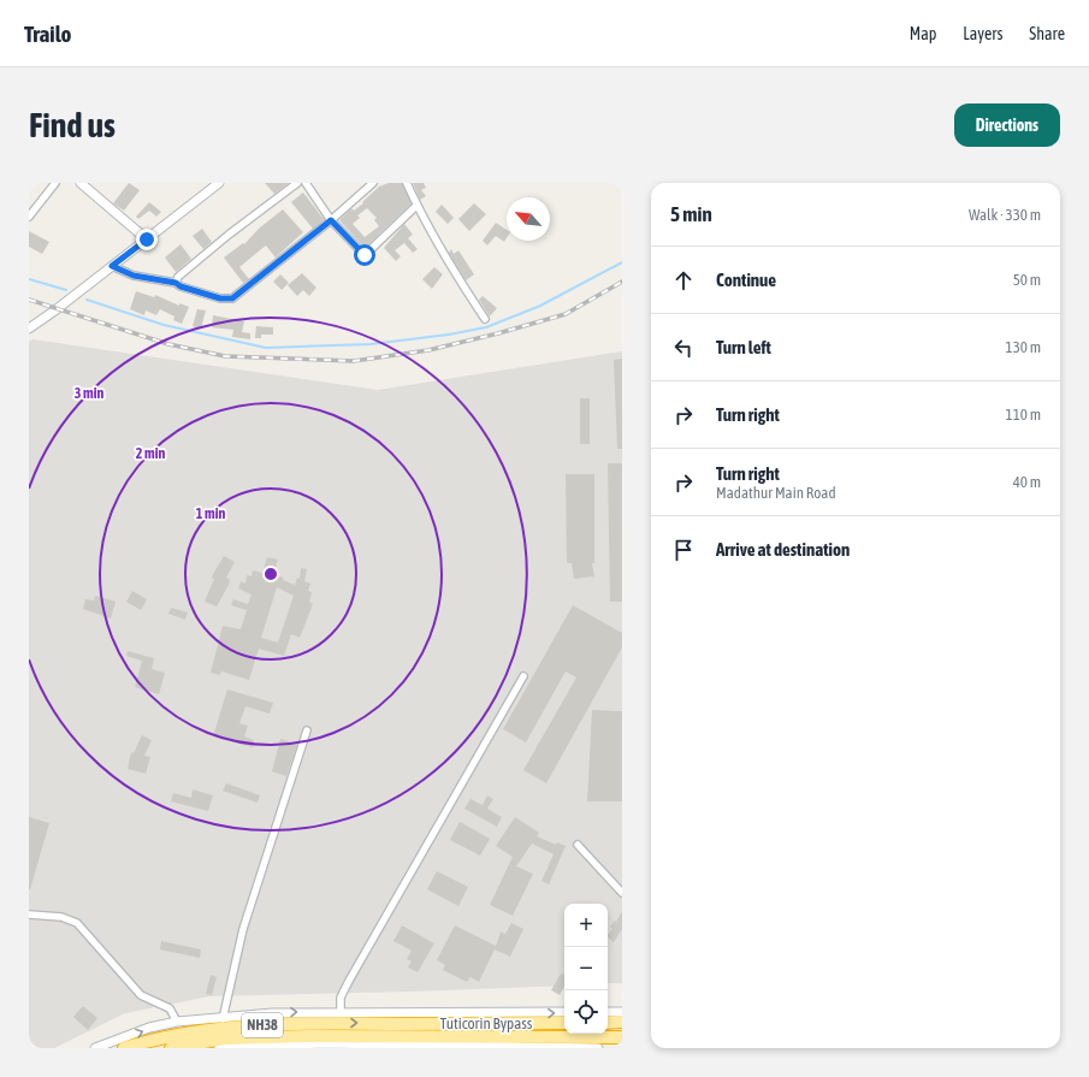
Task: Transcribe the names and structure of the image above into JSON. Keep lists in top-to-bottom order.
{
  "streets": {
    "highway": ["Tuticorin Bypass", "NH38"]
  },
  "north": "top left",
  "page": {
    "header": "Trailo",
    "nav": ["Map", "Layers", "Share"],
    "buttons": "Directions",
    "title": "Find us",
    "heading": ["5 min", "Walk · 330 m"],
    "list": [
      ["Continue", "50 m"],
      ["Turn left", "130 m"],
      ["Turn right", "110 m"],
      ["Turn right", "Madathur Main Road", "40 m"],
      "Arrive at destination"
    ],
    "map_buttons": ["+", "−"]
  },
  "rings": ["3 min", "2 min", "1 min"]
}
